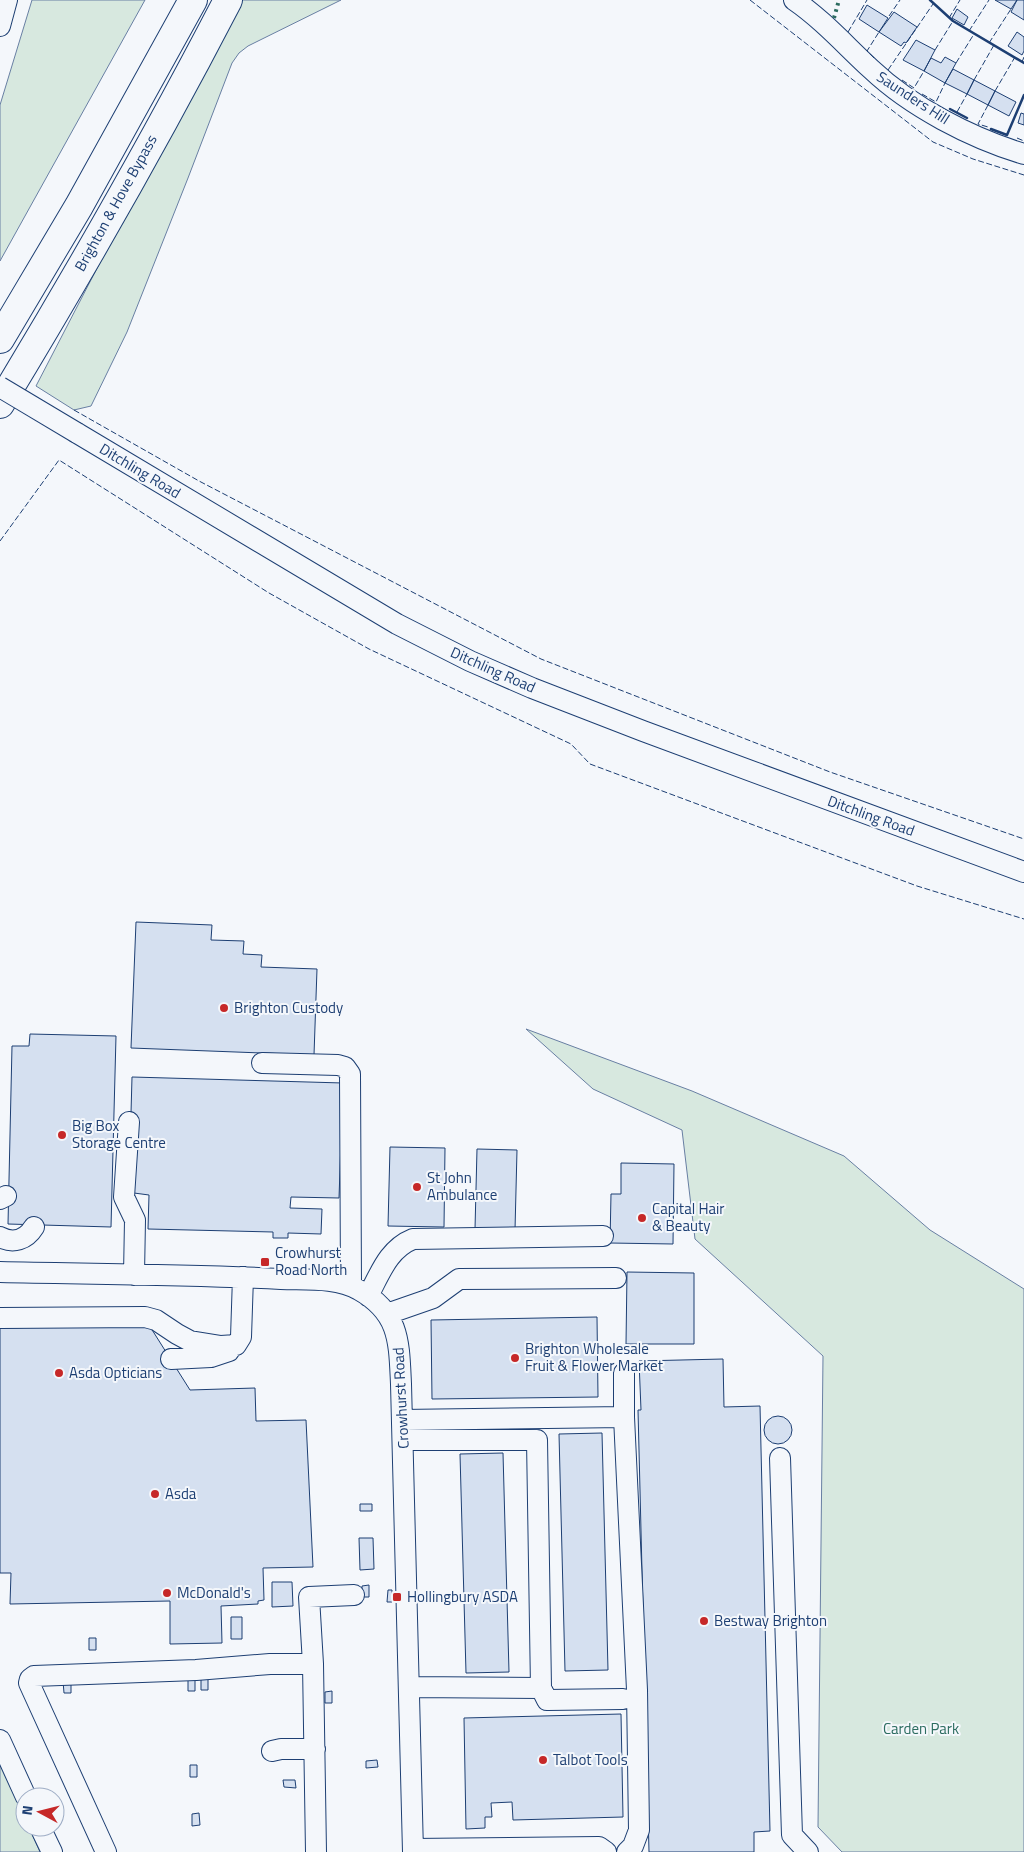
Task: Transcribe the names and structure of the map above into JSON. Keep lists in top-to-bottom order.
{
  "streets": {
    "highway": ["Brighton & Hove Bypass"],
    "street": ["Saunders Hill", "Ditchling Road", "Crowhurst Road"]
  },
  "parks": ["Carden Park"],
  "places": {
    "other": [
      "Brighton Custody",
      "Big Box Storage Centre",
      "St John Ambulance",
      "Capital Hair & Beauty",
      "Brighton Wholesale Fruit & Flower Market",
      "Asda Opticians",
      "Asda",
      "McDonald's",
      "Bestway Brighton",
      "Talbot Tools"
    ],
    "transit": ["Crowhurst Road North", "Hollingbury ASDA"]
  },
  "north": "left"
}
